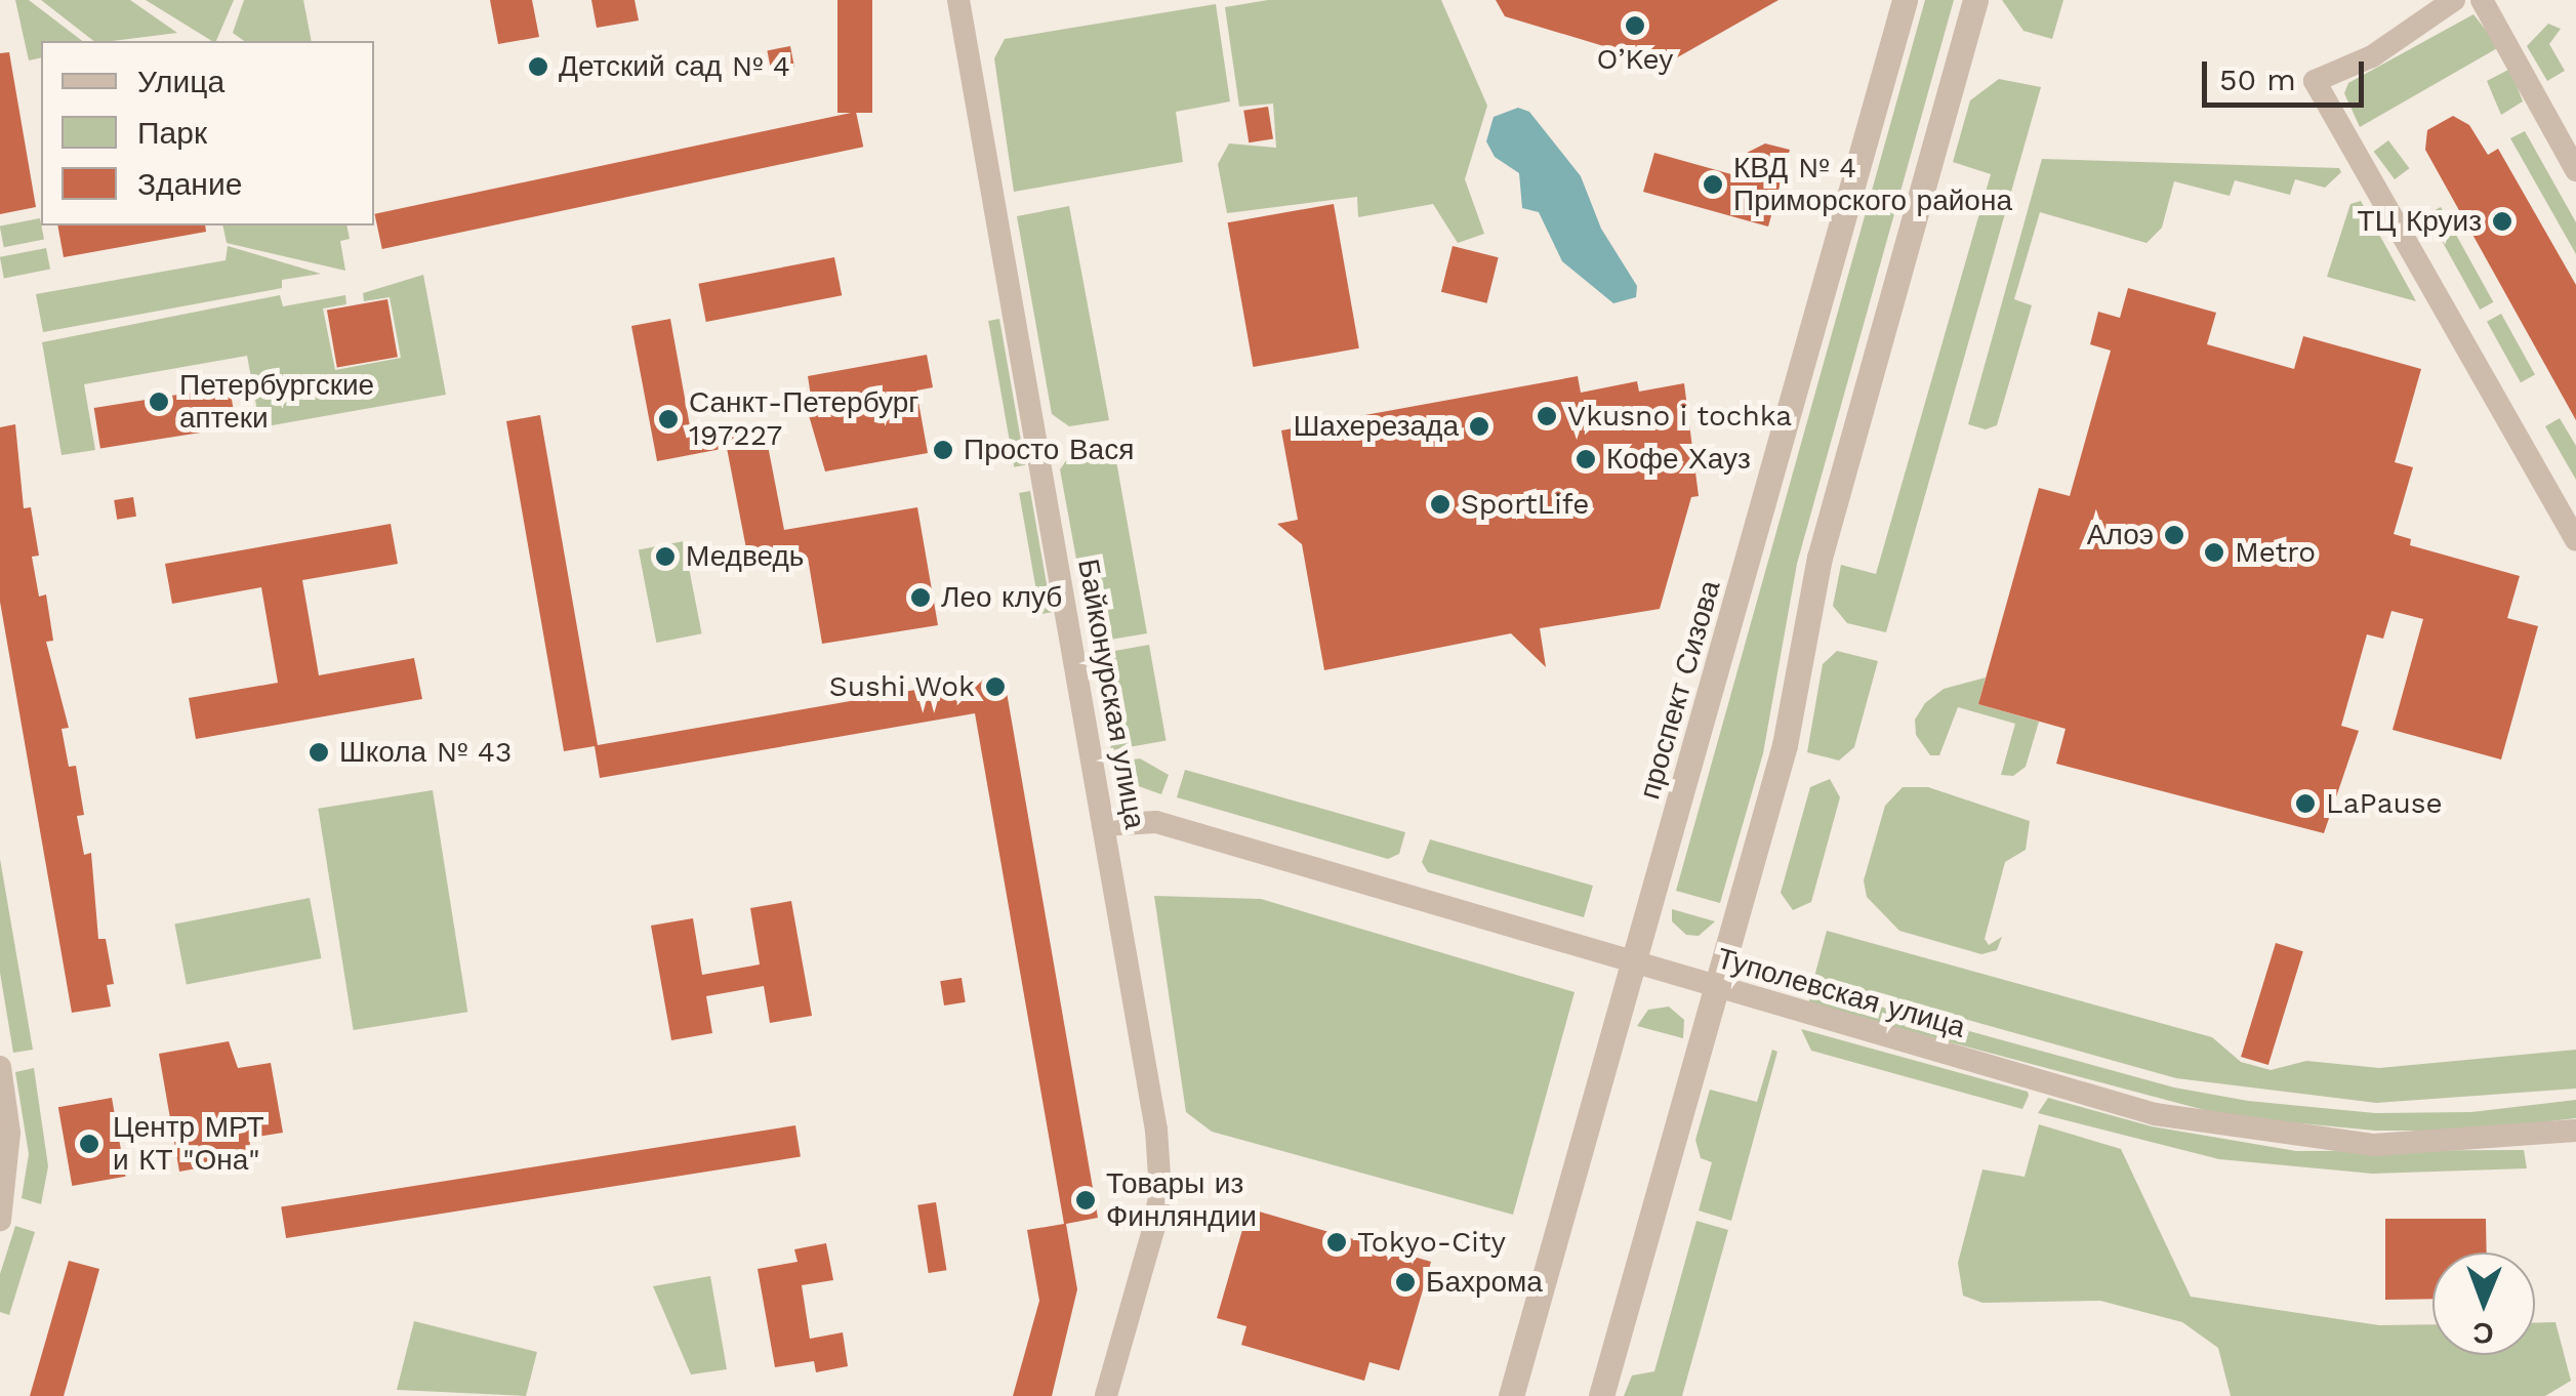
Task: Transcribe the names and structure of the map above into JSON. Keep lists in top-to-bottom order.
{
  "streets": {
    "street": ["проспект Сизова", "Байконурская улица", "Туполевская улица"]
  },
  "crossings": [
    ["проспект Сизова", "Туполевская улица"],
    ["Байконурская улица", "Туполевская улица"]
  ],
  "places": [
    "O’Key",
    "Детский сад № 4",
    "КВД № 4 Приморского района",
    "ТЦ Круиз",
    "Петербургские аптеки",
    "Vkusno i tochka",
    "Санкт-Петербург 197227",
    "Шахерезада",
    "Просто Вася",
    "Кофе Хауз",
    "SportLife",
    "Алоэ",
    "Metro",
    "Медведь",
    "Лео клуб",
    "Sushi Wok",
    "Школа № 43",
    "LaPause",
    "Центр МРТ и КТ \"Она\"",
    "Товары из Финляндии",
    "Tokyo-City",
    "Бахрома"
  ],
  "legend": ["Улица", "Парк", "Здание"],
  "scale_bar": "50 m",
  "north": "bottom"
}
